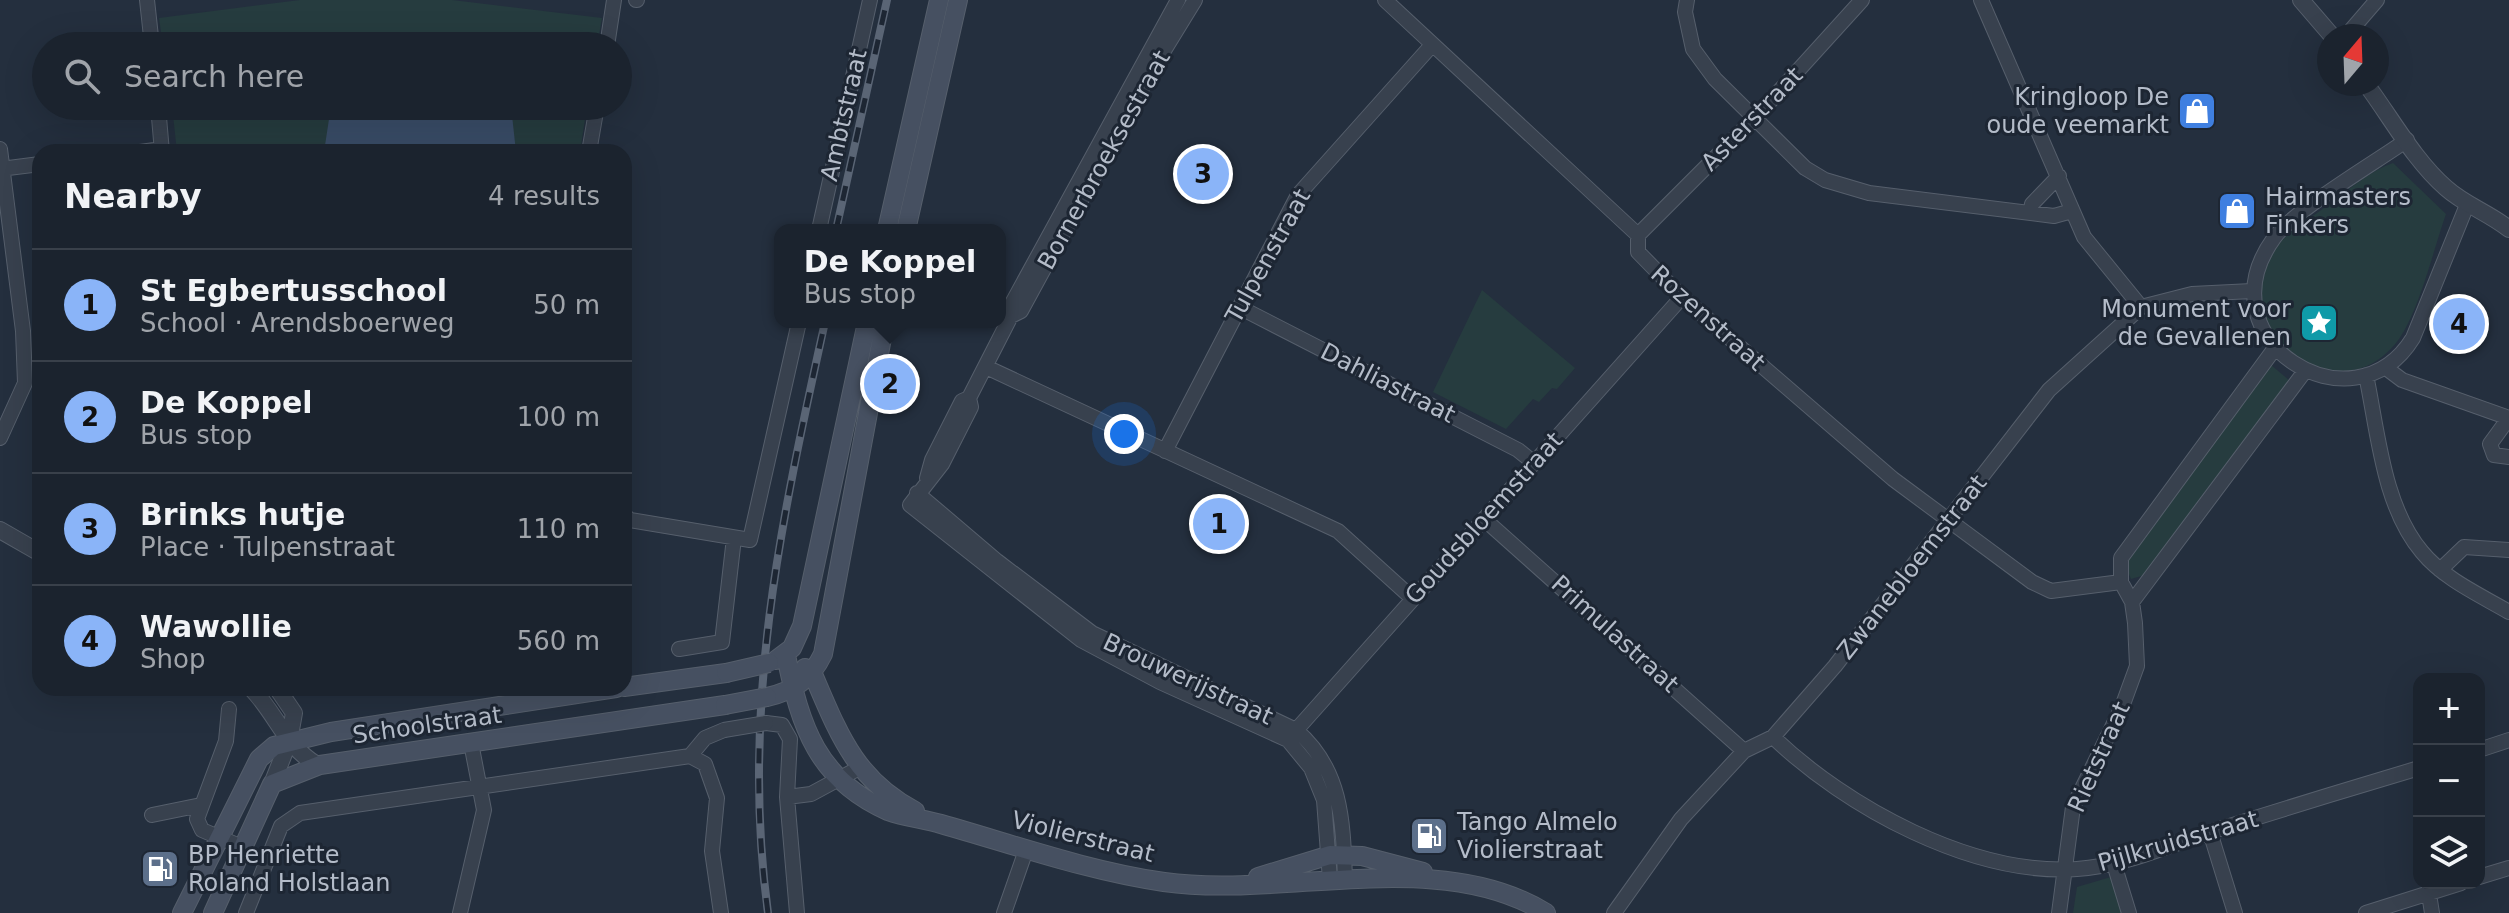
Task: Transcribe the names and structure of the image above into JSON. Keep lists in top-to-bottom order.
{
  "streets": {
    "main road": ["Schoolstraat", "Violierstraat"],
    "street": [
      "Ambtstraat",
      "Asterstraat",
      "Bornerbroeksestraat",
      "Tulpenstraat",
      "Rozenstraat",
      "Dahliastraat",
      "Goudsbloemstraat",
      "Zwanebloemstraat",
      "Primulastraat",
      "Brouwerijstraat",
      "Rietstraat",
      "Pijlkruidstraat"
    ]
  },
  "crossings": [
    ["Asterstraat", "Rozenstraat"],
    ["Bornerbroeksestraat", "Brouwerijstraat"],
    ["Tulpenstraat", "Rozenstraat"],
    ["Tulpenstraat", "Dahliastraat"],
    ["Rozenstraat", "Goudsbloemstraat"],
    ["Rozenstraat", "Zwanebloemstraat"],
    ["Rozenstraat", "Rietstraat"],
    ["Dahliastraat", "Goudsbloemstraat"],
    ["Goudsbloemstraat", "Primulastraat"],
    ["Goudsbloemstraat", "Brouwerijstraat"],
    ["Zwanebloemstraat", "Primulastraat"],
    ["Zwanebloemstraat", "Pijlkruidstraat"],
    ["Brouwerijstraat", "Violierstraat"],
    ["Schoolstraat", "Violierstraat"],
    ["Rietstraat", "Pijlkruidstraat"]
  ],
  "places": {
    "shop": ["Kringloop De oude veemarkt", "Hairmasters Finkers"],
    "place": ["Monument voor de Gevallenen"],
    "fuel station": ["Tango Almelo Violierstraat", "BP Henriette Roland Holstlaan"]
  },
  "north": "top",
  "page": {
    "search": "Search here",
    "pins": [
      "3",
      "4",
      "2",
      "1"
    ],
    "heading": ["Nearby", "4 results"],
    "popup": ["De Koppel", "Bus stop"],
    "list": [
      {
        "mark": "1",
        "name": "St Egbertusschool",
        "note": "School · Arendsboerweg",
        "value": "50 m"
      },
      {
        "mark": "2",
        "name": "De Koppel",
        "note": "Bus stop",
        "value": "100 m"
      },
      {
        "mark": "3",
        "name": "Brinks hutje",
        "note": "Place · Tulpenstraat",
        "value": "110 m"
      },
      {
        "mark": "4",
        "name": "Wawollie",
        "note": "Shop",
        "value": "560 m"
      }
    ],
    "map_buttons": ["+", "−"]
  }
}
